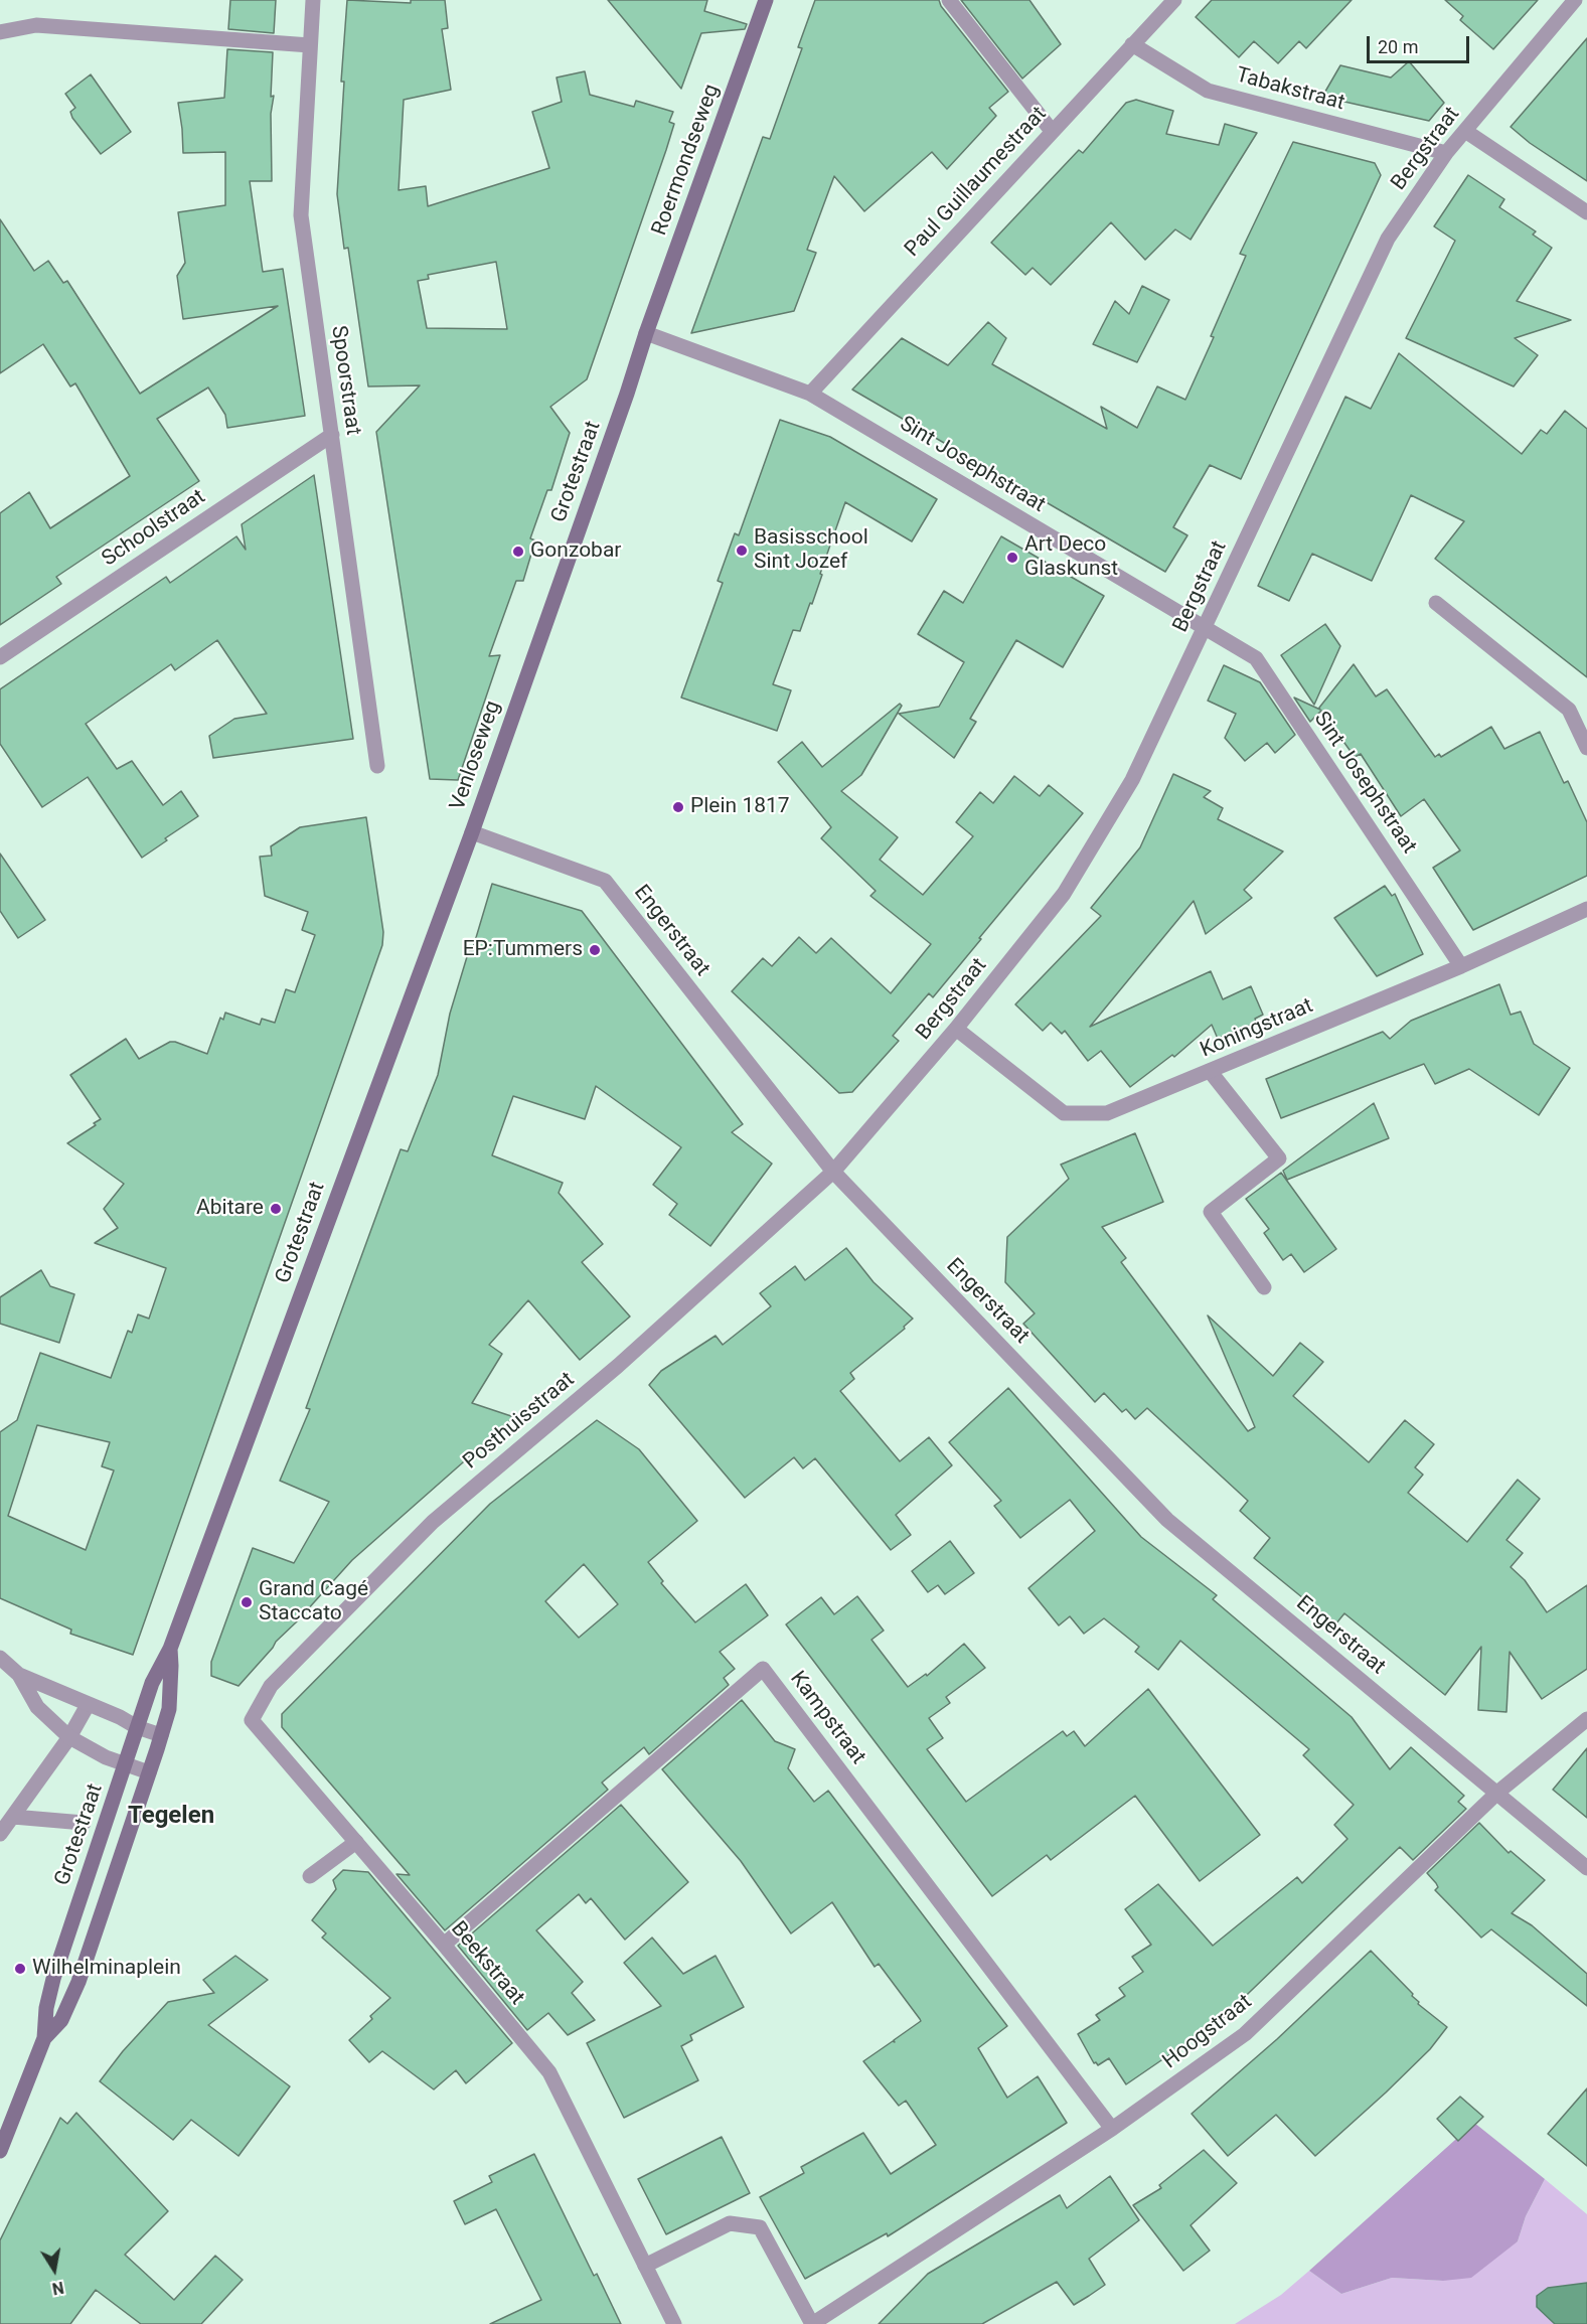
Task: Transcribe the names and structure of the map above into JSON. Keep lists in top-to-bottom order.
{
  "streets": {
    "main road": ["Roermondseweg", "Grotestraat", "Venloseweg"],
    "street": [
      "Tabakstraat",
      "Bergstraat",
      "Paul Guillaumestraat",
      "Spoorstraat",
      "Sint Josephstraat",
      "Schoolstraat",
      "Engerstraat",
      "Koningstraat",
      "Posthuisstraat",
      "Kampstraat",
      "Beekstraat",
      "Hoogstraat"
    ]
  },
  "crossings": [
    ["Tabakstraat", "Bergstraat"],
    ["Tabakstraat", "Paul Guillaumestraat"],
    ["Bergstraat", "Sint Josephstraat"],
    ["Bergstraat", "Engerstraat"],
    ["Bergstraat", "Koningstraat"],
    ["Bergstraat", "Posthuisstraat"],
    ["Roermondseweg", "Sint Josephstraat"],
    ["Roermondseweg", "Grotestraat"],
    ["Paul Guillaumestraat", "Sint Josephstraat"],
    ["Spoorstraat", "Schoolstraat"],
    ["Sint Josephstraat", "Grotestraat"],
    ["Sint Josephstraat", "Koningstraat"],
    ["Grotestraat", "Venloseweg"],
    ["Grotestraat", "Engerstraat"],
    ["Venloseweg", "Engerstraat"],
    ["Engerstraat", "Posthuisstraat"],
    ["Engerstraat", "Hoogstraat"],
    ["Posthuisstraat", "Beekstraat"],
    ["Kampstraat", "Beekstraat"],
    ["Kampstraat", "Hoogstraat"]
  ],
  "districts": ["Tegelen"],
  "places": [
    "Basisschool Sint Jozef",
    "Gonzobar",
    "Art Deco Glaskunst",
    "Plein 1817",
    "EP:Tummers",
    "Abitare",
    "Grand Cagé Staccato",
    "Wilhelminaplein"
  ],
  "scale_bar": "20 m",
  "north": "bottom"
}
